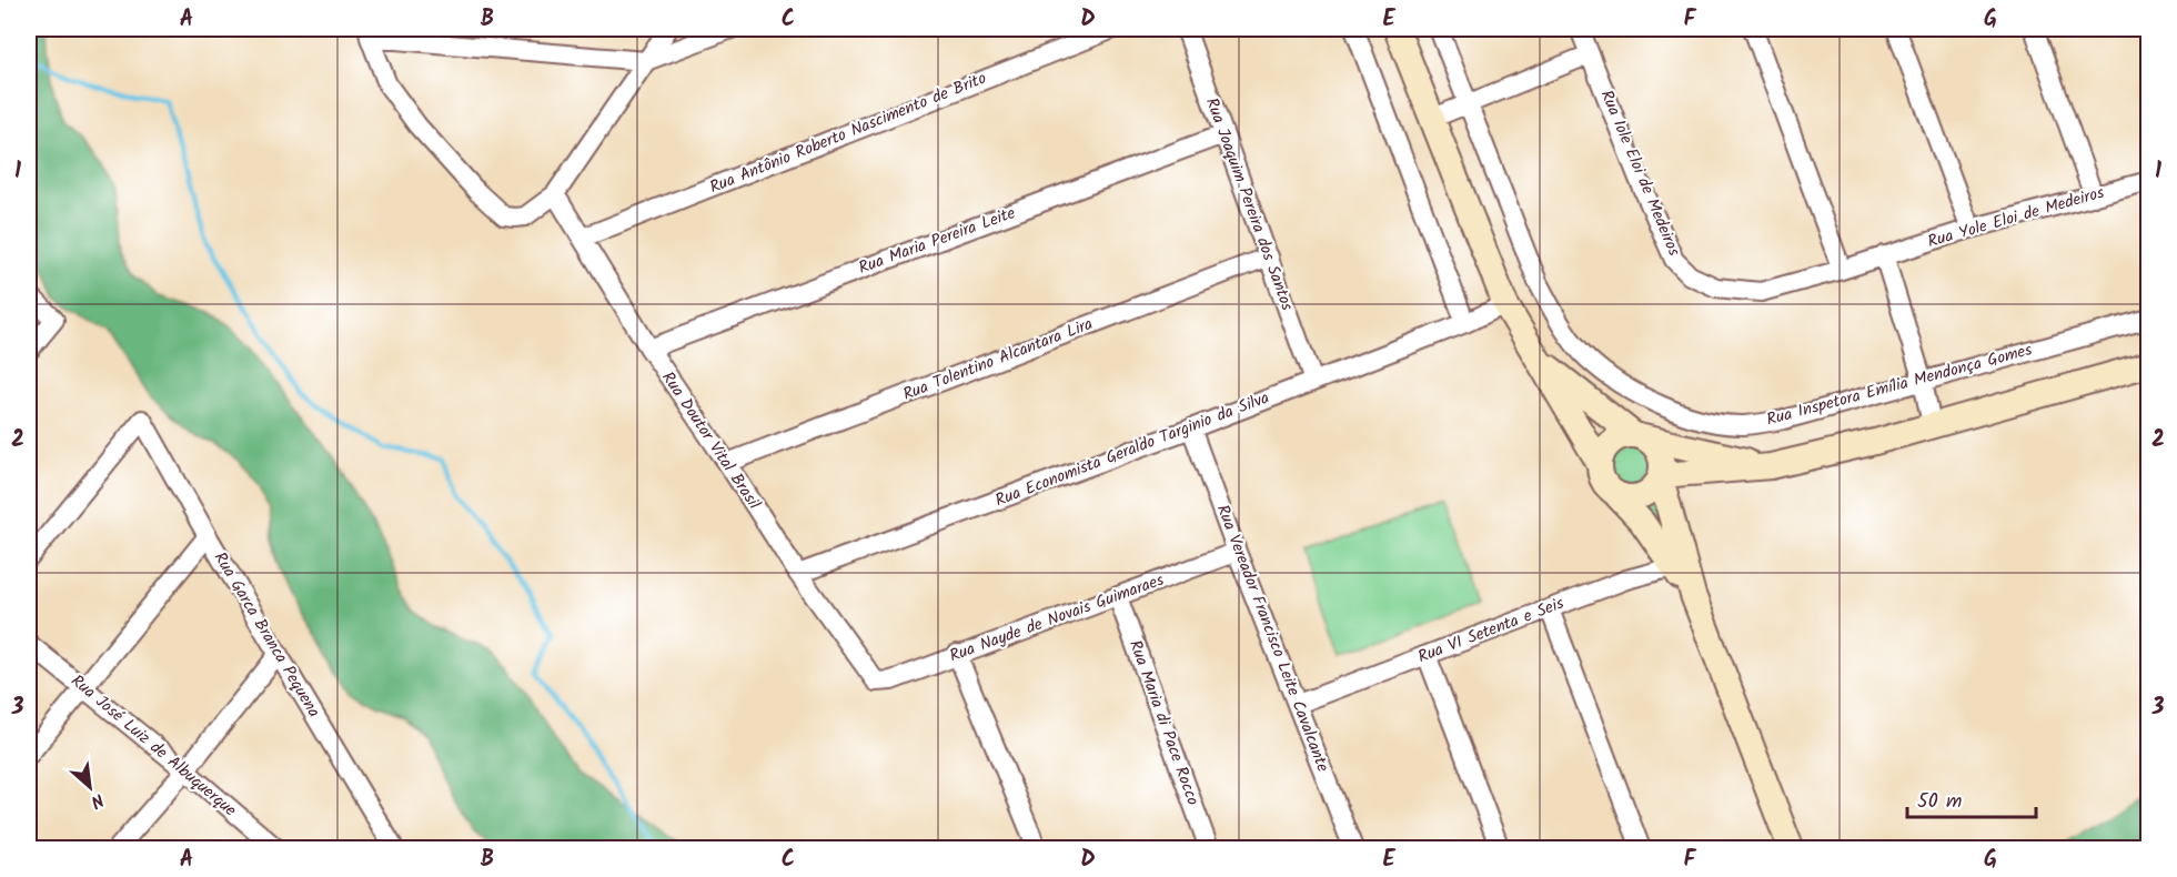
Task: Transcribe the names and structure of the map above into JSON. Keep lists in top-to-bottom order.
{
  "streets": {
    "street": [
      "Rua Antônio Roberto Nascimento de Brito",
      "Rua Iole Eloi de Medeiros",
      "Rua Joaquim Pereira dos Santos",
      "Rua Yole Eloi de Medeiros",
      "Rua Maria Pereira Leite",
      "Rua Tolentino Alcantara Lira",
      "Rua Inspetora Emília Mendonça Gomes",
      "Rua Doutor Vital Brasil",
      "Rua Economista Geraldo Targinio da Silva",
      "Rua Nayde de Novais Guimaraes",
      "Rua VI Setenta e Seis",
      "Rua Garca Branca Pequena",
      "Rua Vereador Francisco Leite Cavalcante",
      "Rua Maria di Pace Rocco",
      "Rua José Luiz de Albuquerque"
    ]
  },
  "crossings": [
    ["Rua Antônio Roberto Nascimento de Brito", "Rua Doutor Vital Brasil"],
    ["Rua Iole Eloi de Medeiros", "Rua Yole Eloi de Medeiros"],
    ["Rua Joaquim Pereira dos Santos", "Rua Maria Pereira Leite"],
    ["Rua Joaquim Pereira dos Santos", "Rua Tolentino Alcantara Lira"],
    ["Rua Joaquim Pereira dos Santos", "Rua Economista Geraldo Targinio da Silva"],
    ["Rua Maria Pereira Leite", "Rua Doutor Vital Brasil"],
    ["Rua Tolentino Alcantara Lira", "Rua Doutor Vital Brasil"],
    ["Rua Doutor Vital Brasil", "Rua Economista Geraldo Targinio da Silva"],
    ["Rua Doutor Vital Brasil", "Rua Nayde de Novais Guimaraes"],
    ["Rua Economista Geraldo Targinio da Silva", "Rua Vereador Francisco Leite Cavalcante"],
    ["Rua Nayde de Novais Guimaraes", "Rua Vereador Francisco Leite Cavalcante"],
    ["Rua Nayde de Novais Guimaraes", "Rua Maria di Pace Rocco"],
    ["Rua VI Setenta e Seis", "Rua Vereador Francisco Leite Cavalcante"]
  ],
  "scale_bar": "50 m",
  "north": "bottom right",
  "grid": {
    "columns": [
      "A",
      "B",
      "C",
      "D",
      "E",
      "F",
      "G"
    ],
    "rows": ["1", "2", "3"]
  }
}
